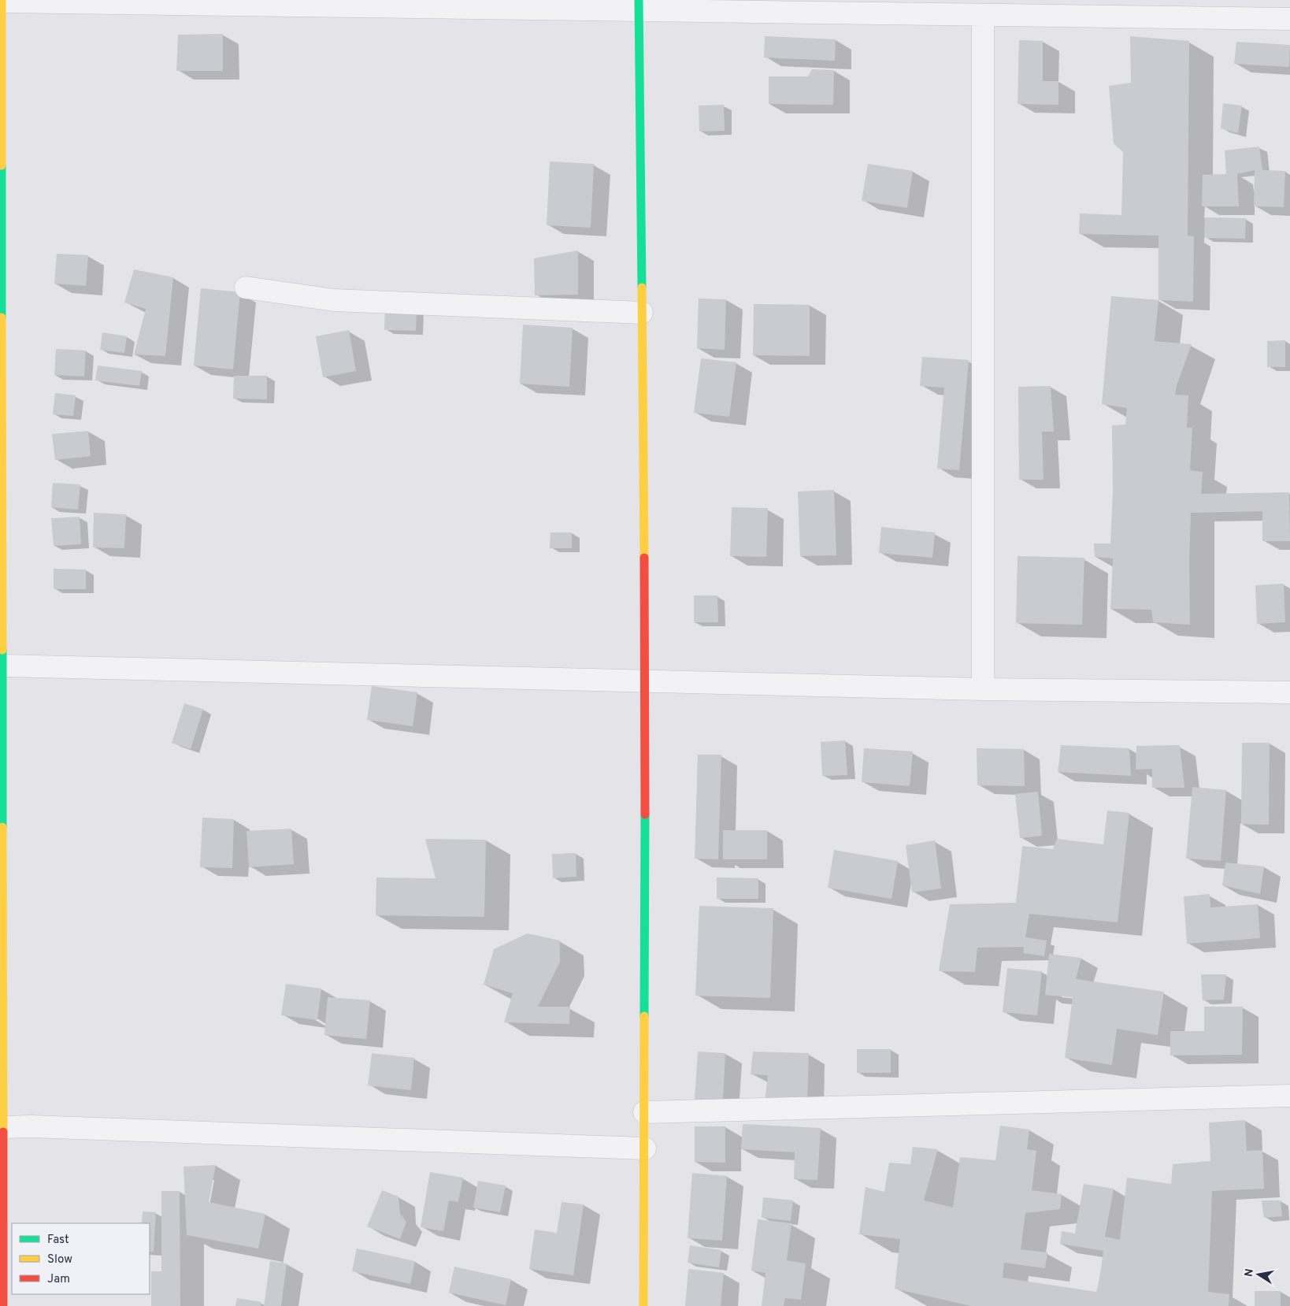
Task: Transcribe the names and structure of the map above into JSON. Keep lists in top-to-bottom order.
{
  "legend": ["Fast", "Slow", "Jam"],
  "north": "left"
}
